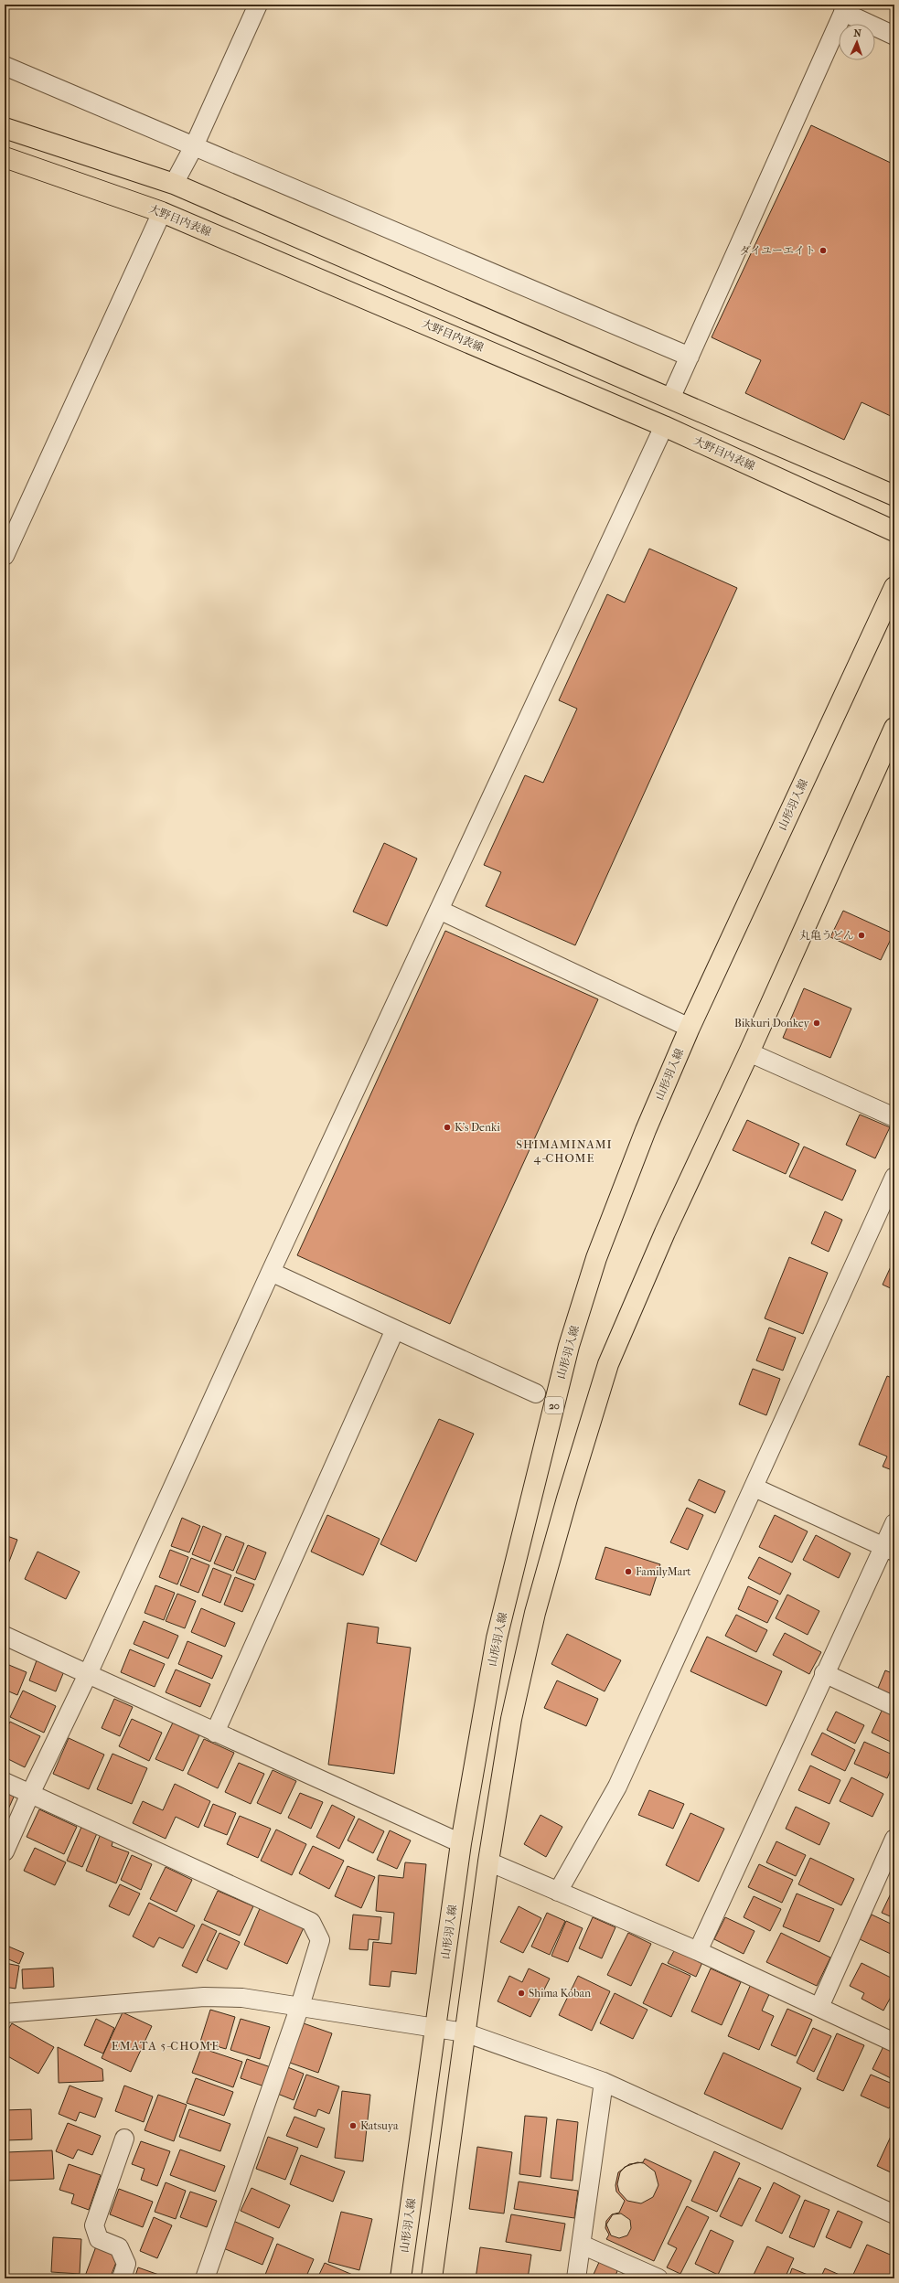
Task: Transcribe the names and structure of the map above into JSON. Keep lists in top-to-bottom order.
{
  "streets": {
    "main road": ["大野目内表線", "山形羽入線", "20"]
  },
  "districts": ["SHIMAMINAMI 4-CHOME", "EMATA 5-CHOME"],
  "places": [
    "ダイユーエイト",
    "丸亀うどん",
    "Bikkuri Donkey",
    "K's Denki",
    "FamilyMart",
    "Shima Koban",
    "Katsuya"
  ],
  "north": "top"
}
